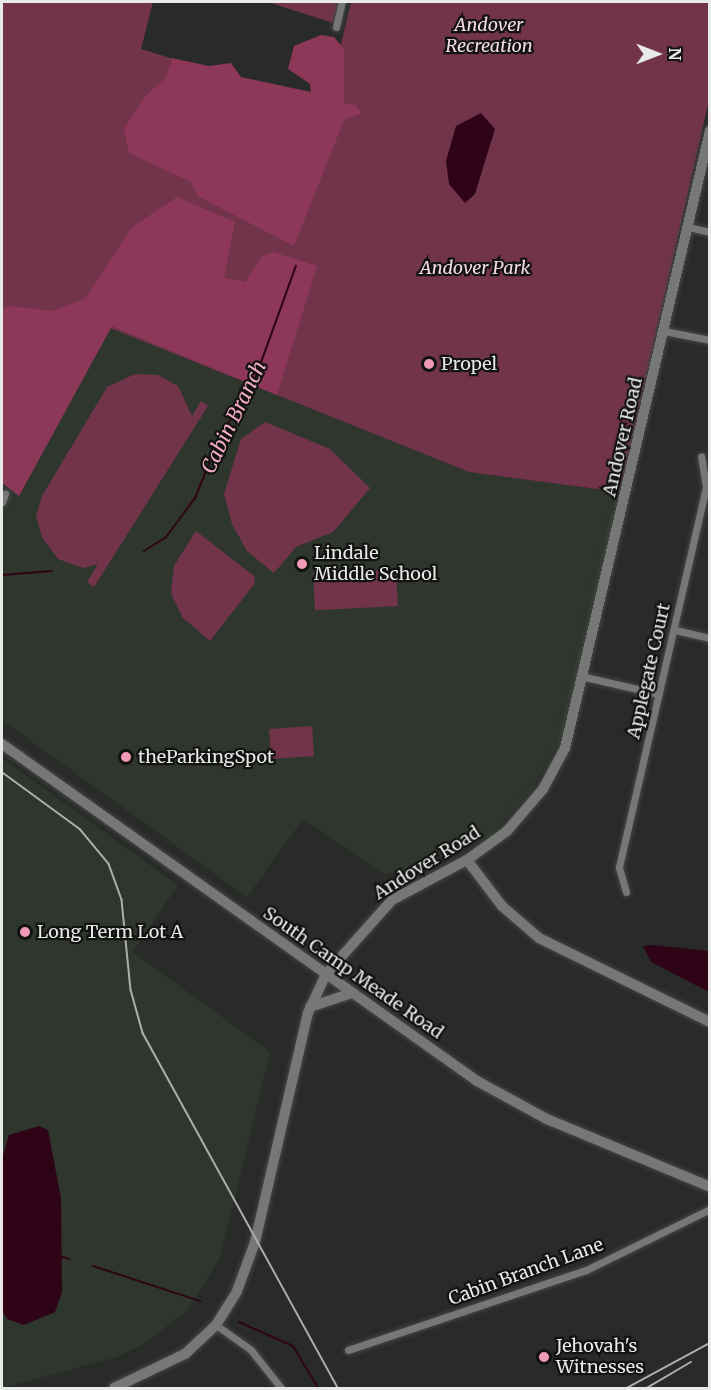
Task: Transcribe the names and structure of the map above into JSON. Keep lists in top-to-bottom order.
{
  "streets": {
    "main road": ["Andover Road", "South Camp Meade Road"],
    "street": ["Applegate Court", "Cabin Branch Lane"]
  },
  "crossings": [
    ["Andover Road", "South Camp Meade Road"]
  ],
  "water": ["Cabin Branch"],
  "parks": ["Andover Recreation", "Andover Park"],
  "places": [
    "Propel",
    "Lindale Middle School",
    "theParkingSpot",
    "Long Term Lot A",
    "Jehovah's Witnesses"
  ],
  "north": "right"
}
